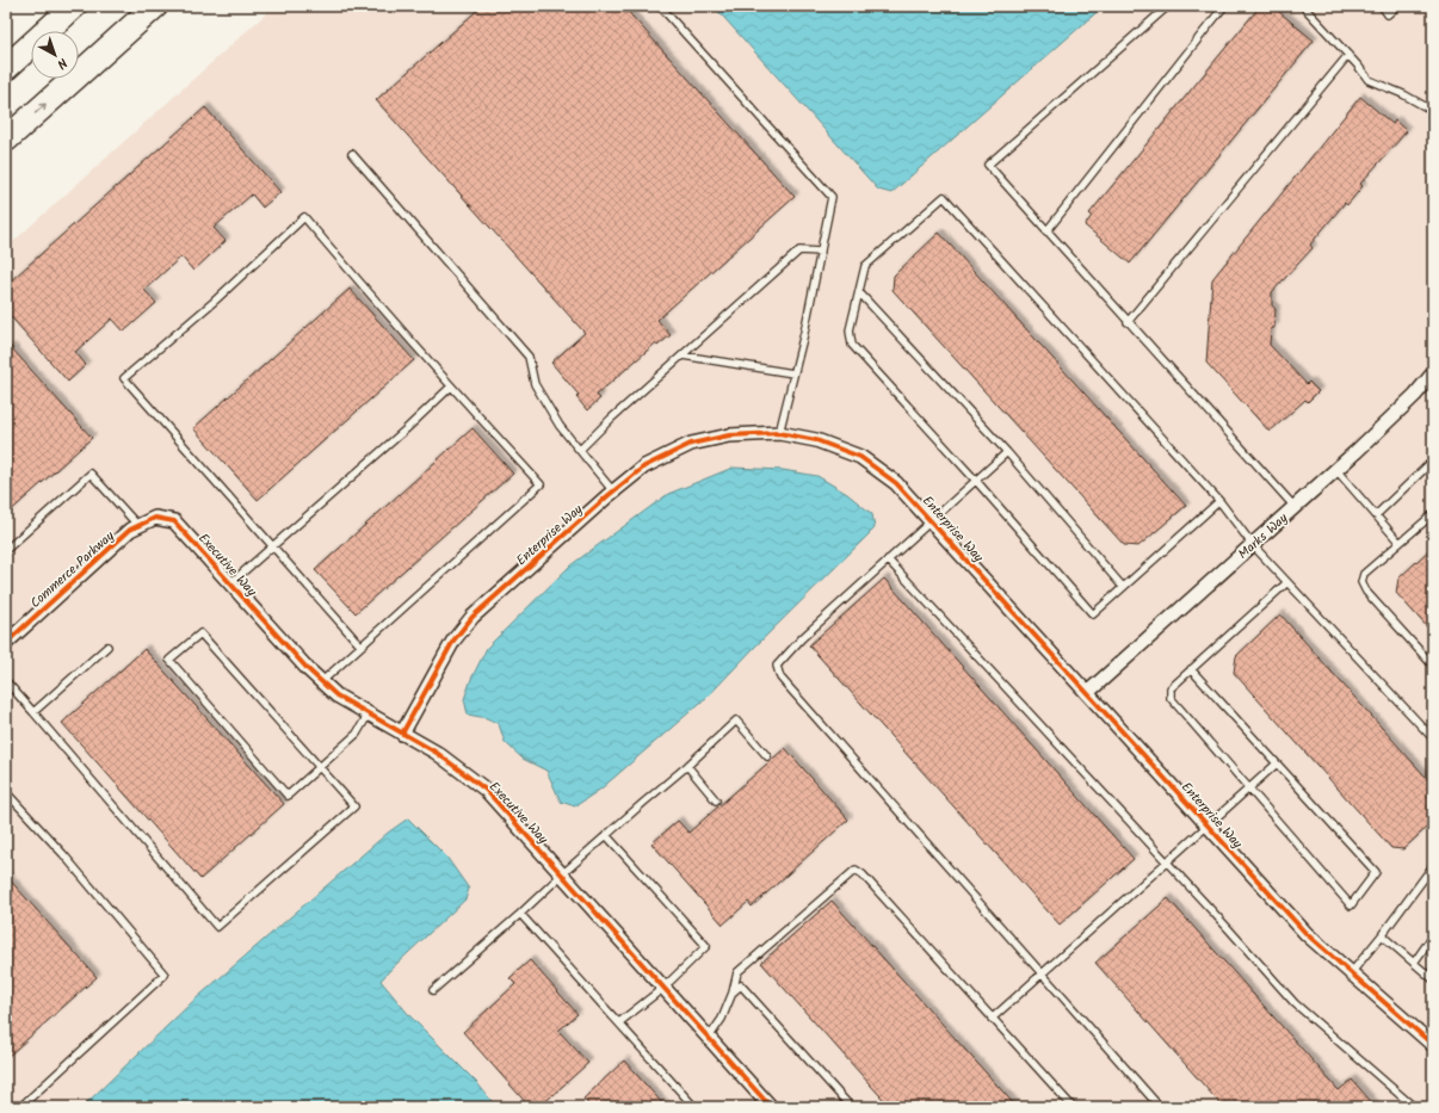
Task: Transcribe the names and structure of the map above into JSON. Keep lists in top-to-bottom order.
{
  "streets": {
    "street": [
      "Enterprise Way",
      "Marks Way",
      "Executive Way",
      "Commerce Parkway"
    ]
  },
  "crossings": [
    ["Enterprise Way", "Marks Way"],
    ["Enterprise Way", "Executive Way"],
    ["Executive Way", "Commerce Parkway"]
  ],
  "north": "bottom right"
}
